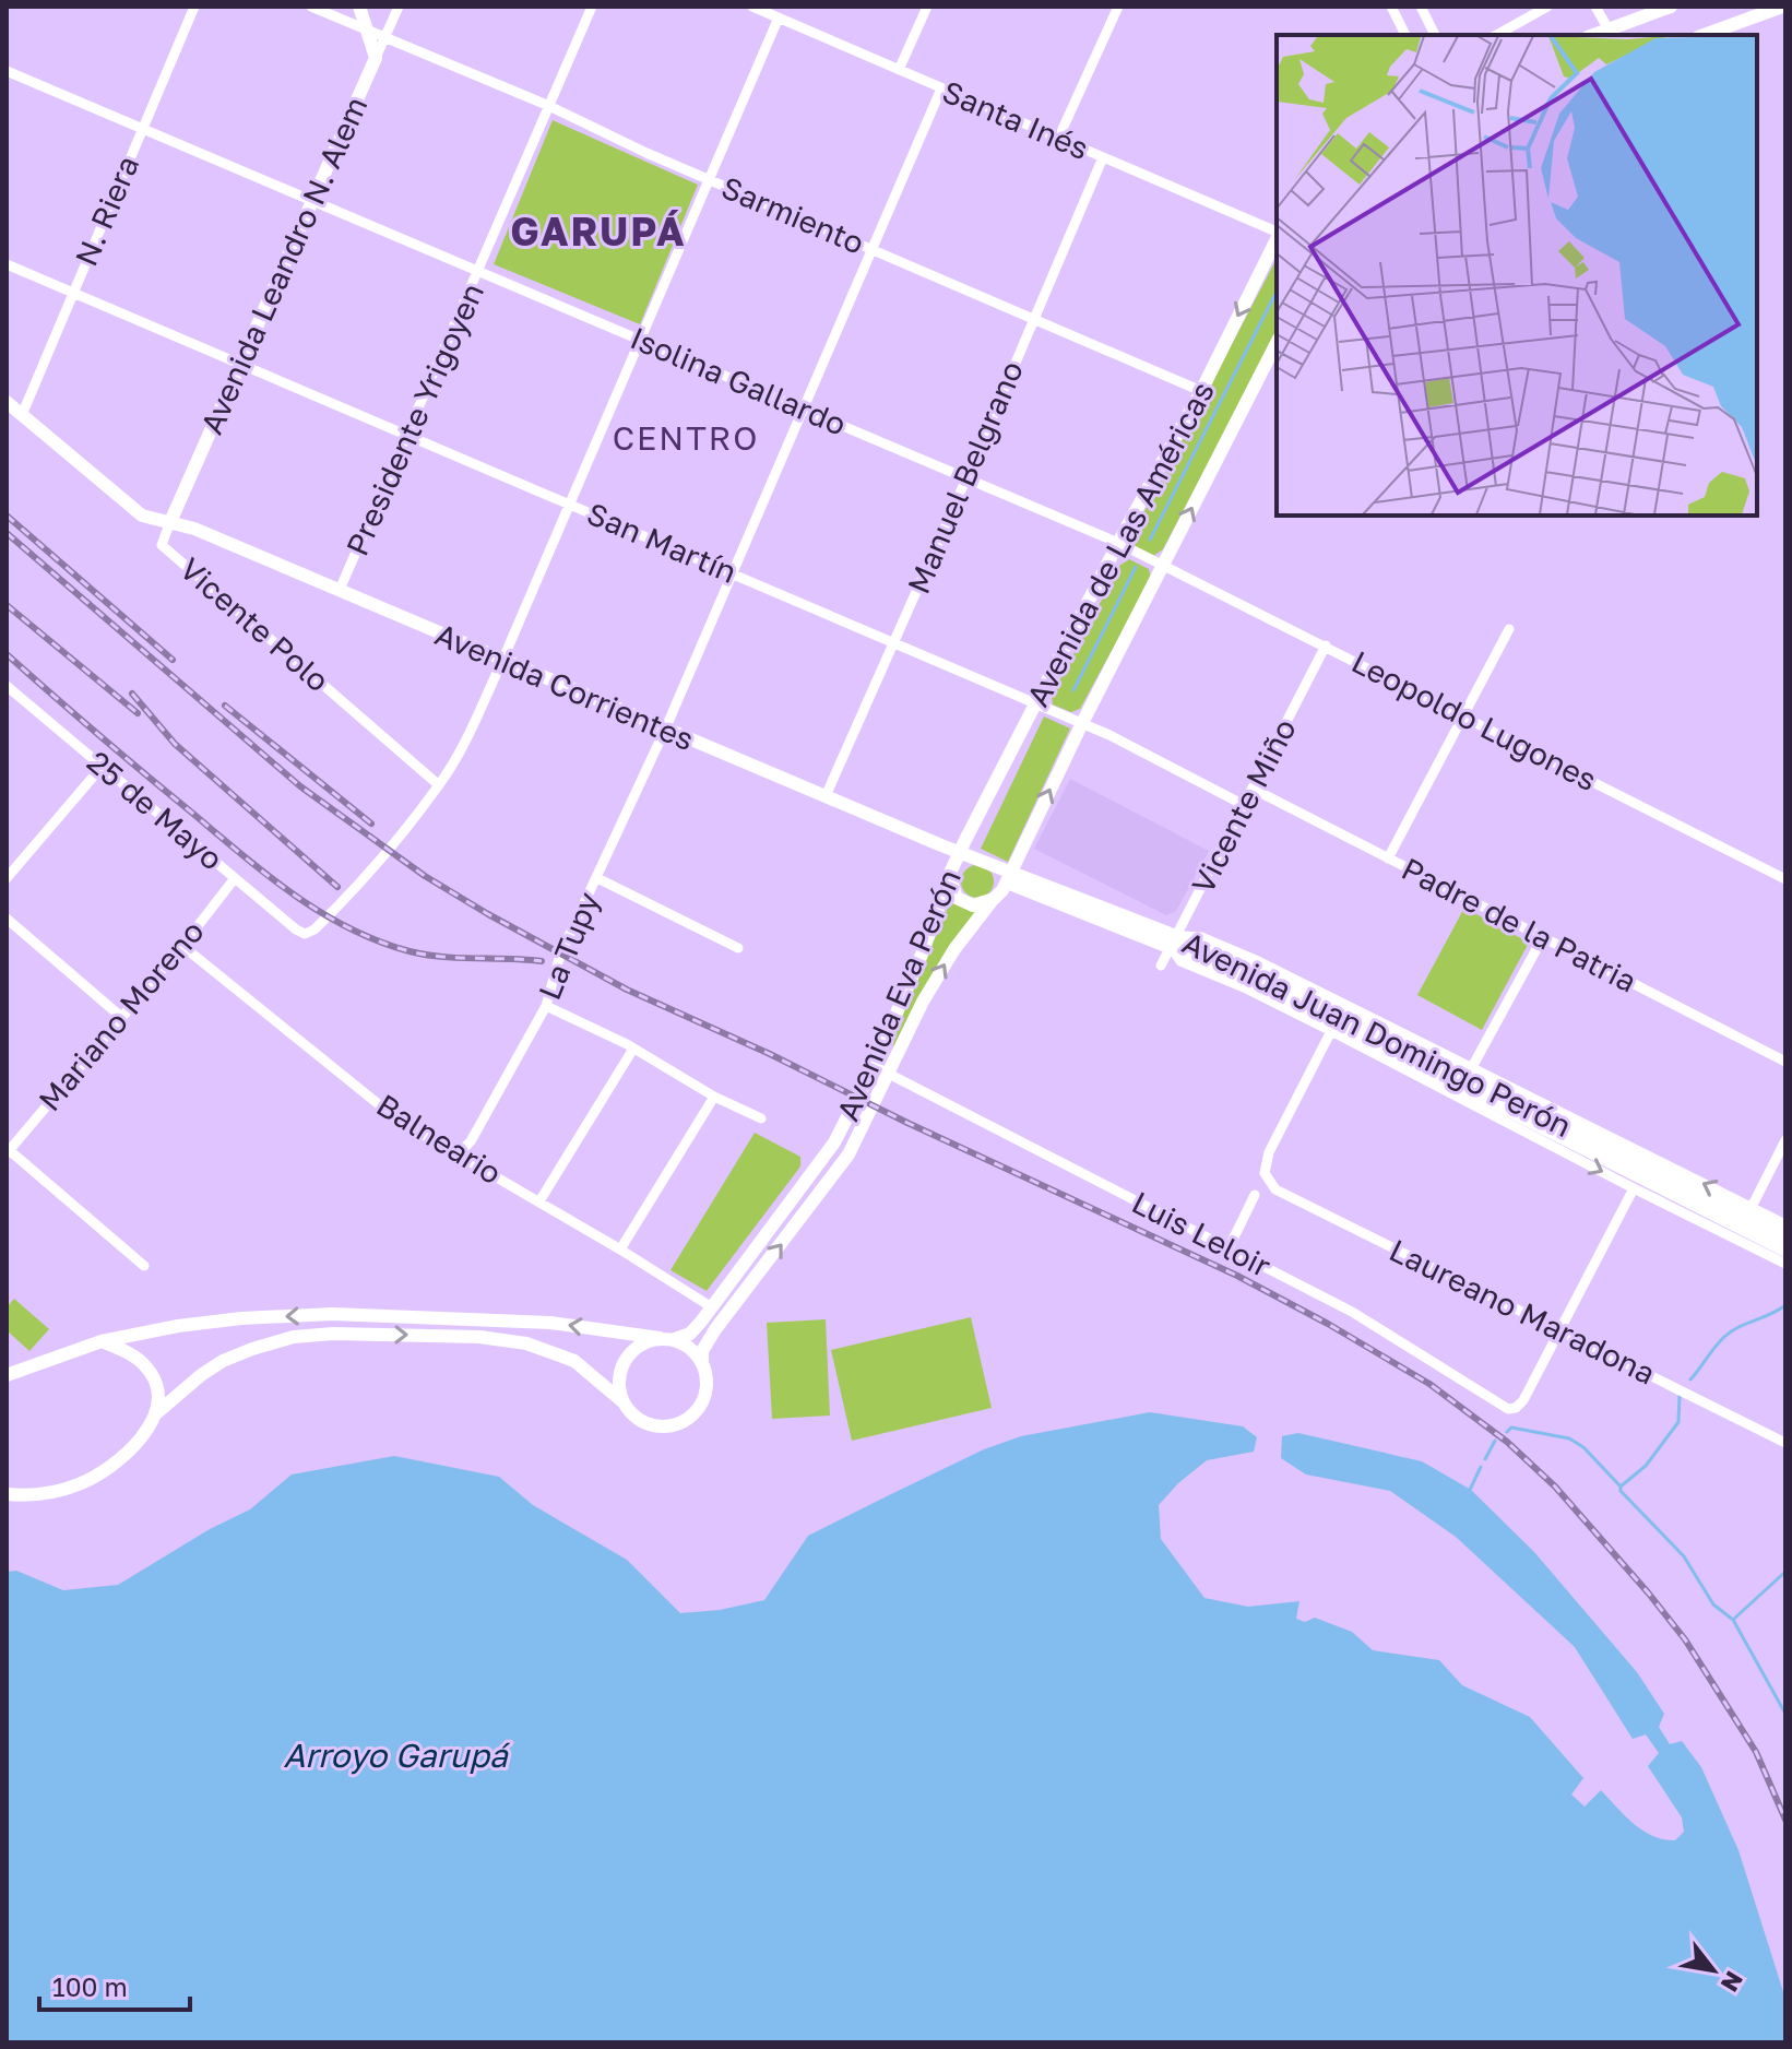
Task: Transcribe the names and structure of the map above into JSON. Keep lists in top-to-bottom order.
{
  "streets": {
    "main road": [
      "Avenida Leandro N. Alem",
      "Avenida de Las Américas",
      "Vicente Polo",
      "Avenida Corrientes",
      "Avenida Eva Perón",
      "Avenida Juan Domingo Perón"
    ],
    "street": [
      "Santa Inés",
      "N. Riera",
      "Sarmiento",
      "Isolina Gallardo",
      "Presidente Yrigoyen",
      "Manuel Belgrano",
      "San Martín",
      "Leopoldo Lugones",
      "Vicente Miño",
      "25 de Mayo",
      "Padre de la Patria",
      "La Tupy",
      "Mariano Moreno",
      "Balneario",
      "Luis Leloir",
      "Laureano Maradona"
    ]
  },
  "crossings": [
    ["Santa Inés", "Manuel Belgrano"],
    ["Santa Inés", "La Tupy"],
    ["N. Riera", "Isolina Gallardo"],
    ["N. Riera", "San Martín"],
    ["N. Riera", "Vicente Polo"],
    ["Sarmiento", "Avenida Leandro N. Alem"],
    ["Sarmiento", "Presidente Yrigoyen"],
    ["Sarmiento", "Manuel Belgrano"],
    ["Sarmiento", "Avenida de Las Américas"],
    ["Sarmiento", "La Tupy"],
    ["Avenida Leandro N. Alem", "Isolina Gallardo"],
    ["Avenida Leandro N. Alem", "San Martín"],
    ["Avenida Leandro N. Alem", "Vicente Polo"],
    ["Avenida Leandro N. Alem", "Avenida Corrientes"],
    ["Isolina Gallardo", "Presidente Yrigoyen"],
    ["Isolina Gallardo", "Manuel Belgrano"],
    ["Isolina Gallardo", "Avenida de Las Américas"],
    ["Isolina Gallardo", "Leopoldo Lugones"],
    ["Isolina Gallardo", "La Tupy"],
    ["Presidente Yrigoyen", "San Martín"],
    ["Presidente Yrigoyen", "Avenida Corrientes"],
    ["Manuel Belgrano", "San Martín"],
    ["Manuel Belgrano", "Avenida Corrientes"],
    ["San Martín", "Avenida de Las Américas"],
    ["San Martín", "La Tupy"],
    ["Avenida de Las Américas", "Avenida Corrientes"],
    ["Avenida de Las Américas", "Leopoldo Lugones"],
    ["Avenida de Las Américas", "Avenida Eva Perón"],
    ["Avenida de Las Américas", "Avenida Juan Domingo Perón"],
    ["Vicente Polo", "Avenida Corrientes"],
    ["Vicente Polo", "25 de Mayo"],
    ["Avenida Corrientes", "La Tupy"],
    ["Avenida Corrientes", "Avenida Eva Perón"],
    ["Avenida Corrientes", "Avenida Juan Domingo Perón"],
    ["Leopoldo Lugones", "Vicente Miño"],
    ["Vicente Miño", "Padre de la Patria"],
    ["Vicente Miño", "Avenida Juan Domingo Perón"],
    ["25 de Mayo", "Mariano Moreno"],
    ["La Tupy", "Balneario"],
    ["Avenida Eva Perón", "Avenida Juan Domingo Perón"],
    ["Avenida Eva Perón", "Balneario"],
    ["Avenida Eva Perón", "Luis Leloir"],
    ["Mariano Moreno", "Balneario"],
    ["Luis Leloir", "Laureano Maradona"]
  ],
  "districts": ["GARUPÁ", "CENTRO"],
  "water": ["Arroyo Garupá"],
  "scale_bar": "100 m",
  "north": "bottom right"
}
